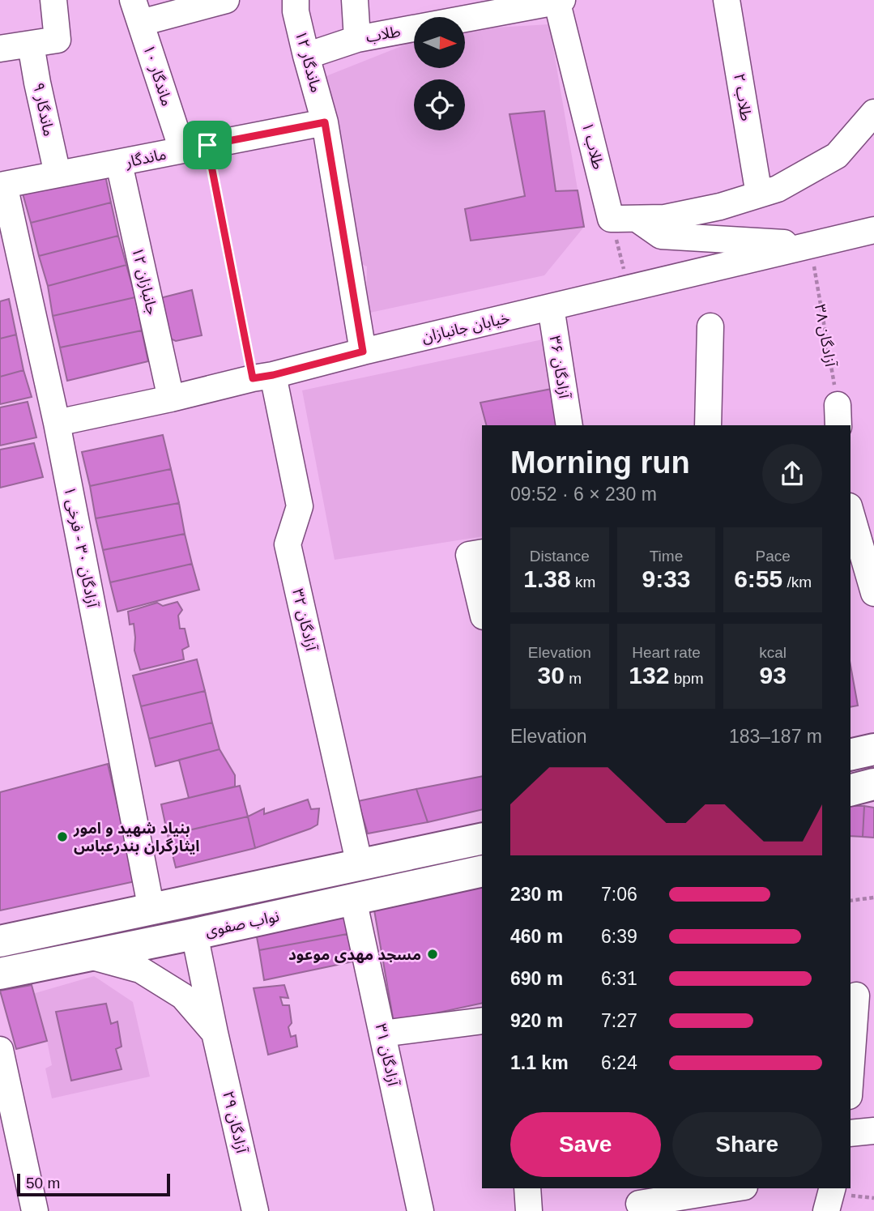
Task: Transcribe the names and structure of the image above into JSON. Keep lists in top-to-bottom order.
{
  "streets": {
    "main road": ["نواب صفوی"],
    "street": [
      "طلاب",
      "ماندگار ۱۲",
      "ماندگار ۱۰",
      "طلاب ۲",
      "ماندگار ۹",
      "طلاب ۱",
      "ماندگار",
      "جانبازان ۱۲",
      "خیابان جانبازان",
      "آزادگان ۳۶",
      "آزادگان ۳۰ - فرخی ۱",
      "آزادگان ۳۲",
      "آزادگان ۳۱",
      "آزادگان ۲۹"
    ],
    "path": ["آزادگان ۳۸"]
  },
  "crossings": [
    ["طلاب", "ماندگار ۱۲"],
    ["طلاب", "طلاب ۱"],
    ["ماندگار ۱۲", "ماندگار"],
    ["ماندگار ۱۲", "خیابان جانبازان"],
    ["ماندگار ۱۰", "ماندگار"],
    ["ماندگار ۹", "ماندگار"],
    ["ماندگار", "جانبازان ۱۲"],
    ["ماندگار", "آزادگان ۳۰ - فرخی ۱"],
    ["جانبازان ۱۲", "خیابان جانبازان"],
    ["خیابان جانبازان", "آزادگان ۳۸"],
    ["خیابان جانبازان", "آزادگان ۳۶"],
    ["خیابان جانبازان", "آزادگان ۳۰ - فرخی ۱"],
    ["خیابان جانبازان", "آزادگان ۳۲"],
    ["نواب صفوی", "آزادگان ۳۱"],
    ["نواب صفوی", "آزادگان ۲۹"]
  ],
  "places": ["بنیاد شهید و امور ایثارگران بندرعباس", "مسجد مهدی موعود"],
  "scale_bar": "50 m",
  "north": "right",
  "page": {
    "heading": ["Morning run", "09:52 · 6 × 230 m"],
    "stats": [
      ["Distance", "1.38 km"],
      ["Time", "9:33"],
      ["Pace", "6:55 /km"],
      ["Elevation", "30 m"],
      ["Heart rate", "132 bpm"],
      ["kcal", "93"]
    ],
    "chart": ["Elevation", "183–187 m"],
    "list": [
      {
        "name": "230 m",
        "note": "7:06"
      },
      {
        "name": "460 m",
        "note": "6:39"
      },
      {
        "name": "690 m",
        "note": "6:31"
      },
      {
        "name": "920 m",
        "note": "7:27"
      },
      {
        "name": "1.1 km",
        "note": "6:24"
      }
    ],
    "buttons": ["Save", "Share"],
    "scale": "50 m"
  }
}
